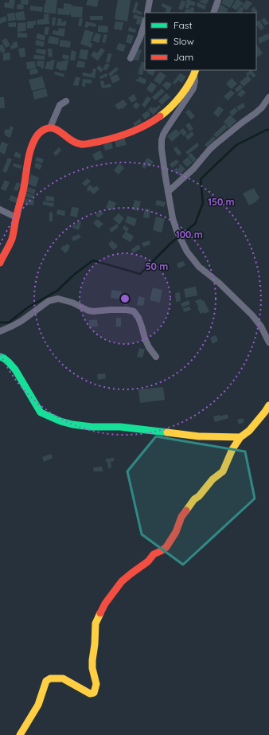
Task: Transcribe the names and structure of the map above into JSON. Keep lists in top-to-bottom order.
{
  "legend": ["Fast", "Slow", "Jam"],
  "rings": ["150 m", "100 m", "50 m"]
}
